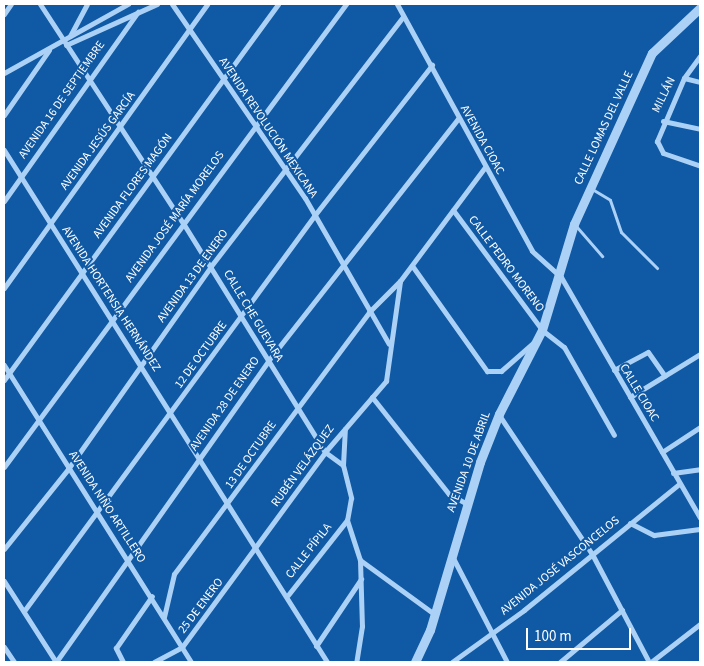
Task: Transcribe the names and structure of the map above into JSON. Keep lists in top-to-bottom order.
{
  "streets": {
    "street": [
      "MILLÁN",
      "AVENIDA 16 DE SEPTIEMBRE",
      "AVENIDA REVOLUCIÓN MEXICANA",
      "CALLE LOMAS DEL VALLE",
      "AVENIDA CIOAC",
      "AVENIDA JESÚS GARCÍA",
      "AVENIDA FLORES MAGÓN",
      "AVENIDA JOSÉ MARÍA MORELOS",
      "CALLE PEDRO MORENO",
      "AVENIDA 13 DE ENERO",
      "AVENIDA HORTENSIA HERNÁNDEZ",
      "CALLE CHE GUEVARA",
      "12 DE OCTUBRE",
      "CALLE CIOAC",
      "AVENIDA 28 DE ENERO",
      "13 DE OCTUBRE",
      "AVENIDA 10 DE ABRIL",
      "RUBÉN VELÁZQUEZ",
      "AVENIDA NIÑO ARTILLERO",
      "CALLE PÍPILA",
      "AVENIDA JOSÉ VASCONCELOS",
      "25 DE ENERO"
    ]
  },
  "crossings": [
    ["AVENIDA 16 DE SEPTIEMBRE", "AVENIDA HORTENSIA HERNÁNDEZ"],
    ["AVENIDA 16 DE SEPTIEMBRE", "CALLE CHE GUEVARA"],
    ["AVENIDA REVOLUCIÓN MEXICANA", "AVENIDA JESÚS GARCÍA"],
    ["AVENIDA REVOLUCIÓN MEXICANA", "AVENIDA FLORES MAGÓN"],
    ["AVENIDA REVOLUCIÓN MEXICANA", "AVENIDA JOSÉ MARÍA MORELOS"],
    ["AVENIDA REVOLUCIÓN MEXICANA", "AVENIDA 13 DE ENERO"],
    ["AVENIDA REVOLUCIÓN MEXICANA", "12 DE OCTUBRE"],
    ["AVENIDA REVOLUCIÓN MEXICANA", "AVENIDA 28 DE ENERO"],
    ["AVENIDA REVOLUCIÓN MEXICANA", "13 DE OCTUBRE"],
    ["CALLE LOMAS DEL VALLE", "AVENIDA CIOAC"],
    ["CALLE LOMAS DEL VALLE", "CALLE CIOAC"],
    ["CALLE LOMAS DEL VALLE", "AVENIDA 10 DE ABRIL"],
    ["AVENIDA CIOAC", "AVENIDA 13 DE ENERO"],
    ["AVENIDA CIOAC", "12 DE OCTUBRE"],
    ["AVENIDA CIOAC", "CALLE CIOAC"],
    ["AVENIDA CIOAC", "AVENIDA 28 DE ENERO"],
    ["AVENIDA CIOAC", "AVENIDA 10 DE ABRIL"],
    ["AVENIDA JESÚS GARCÍA", "AVENIDA HORTENSIA HERNÁNDEZ"],
    ["AVENIDA JESÚS GARCÍA", "CALLE CHE GUEVARA"],
    ["AVENIDA FLORES MAGÓN", "AVENIDA HORTENSIA HERNÁNDEZ"],
    ["AVENIDA FLORES MAGÓN", "CALLE CHE GUEVARA"],
    ["AVENIDA FLORES MAGÓN", "AVENIDA NIÑO ARTILLERO"],
    ["AVENIDA JOSÉ MARÍA MORELOS", "AVENIDA HORTENSIA HERNÁNDEZ"],
    ["AVENIDA JOSÉ MARÍA MORELOS", "CALLE CHE GUEVARA"],
    ["AVENIDA JOSÉ MARÍA MORELOS", "AVENIDA NIÑO ARTILLERO"],
    ["CALLE PEDRO MORENO", "AVENIDA 10 DE ABRIL"],
    ["AVENIDA 13 DE ENERO", "AVENIDA HORTENSIA HERNÁNDEZ"],
    ["AVENIDA 13 DE ENERO", "CALLE CHE GUEVARA"],
    ["AVENIDA 13 DE ENERO", "AVENIDA NIÑO ARTILLERO"],
    ["AVENIDA HORTENSIA HERNÁNDEZ", "12 DE OCTUBRE"],
    ["AVENIDA HORTENSIA HERNÁNDEZ", "AVENIDA 28 DE ENERO"],
    ["AVENIDA HORTENSIA HERNÁNDEZ", "13 DE OCTUBRE"],
    ["AVENIDA HORTENSIA HERNÁNDEZ", "RUBÉN VELÁZQUEZ"],
    ["AVENIDA HORTENSIA HERNÁNDEZ", "CALLE PÍPILA"],
    ["AVENIDA HORTENSIA HERNÁNDEZ", "25 DE ENERO"],
    ["CALLE CHE GUEVARA", "12 DE OCTUBRE"],
    ["CALLE CHE GUEVARA", "AVENIDA 28 DE ENERO"],
    ["CALLE CHE GUEVARA", "13 DE OCTUBRE"],
    ["CALLE CHE GUEVARA", "RUBÉN VELÁZQUEZ"],
    ["12 DE OCTUBRE", "AVENIDA NIÑO ARTILLERO"],
    ["CALLE CIOAC", "AVENIDA 10 DE ABRIL"],
    ["CALLE CIOAC", "AVENIDA JOSÉ VASCONCELOS"],
    ["AVENIDA 28 DE ENERO", "AVENIDA NIÑO ARTILLERO"],
    ["13 DE OCTUBRE", "AVENIDA NIÑO ARTILLERO"],
    ["RUBÉN VELÁZQUEZ", "25 DE ENERO"],
    ["AVENIDA NIÑO ARTILLERO", "25 DE ENERO"]
  ],
  "scale_bar": "100 m"
}
